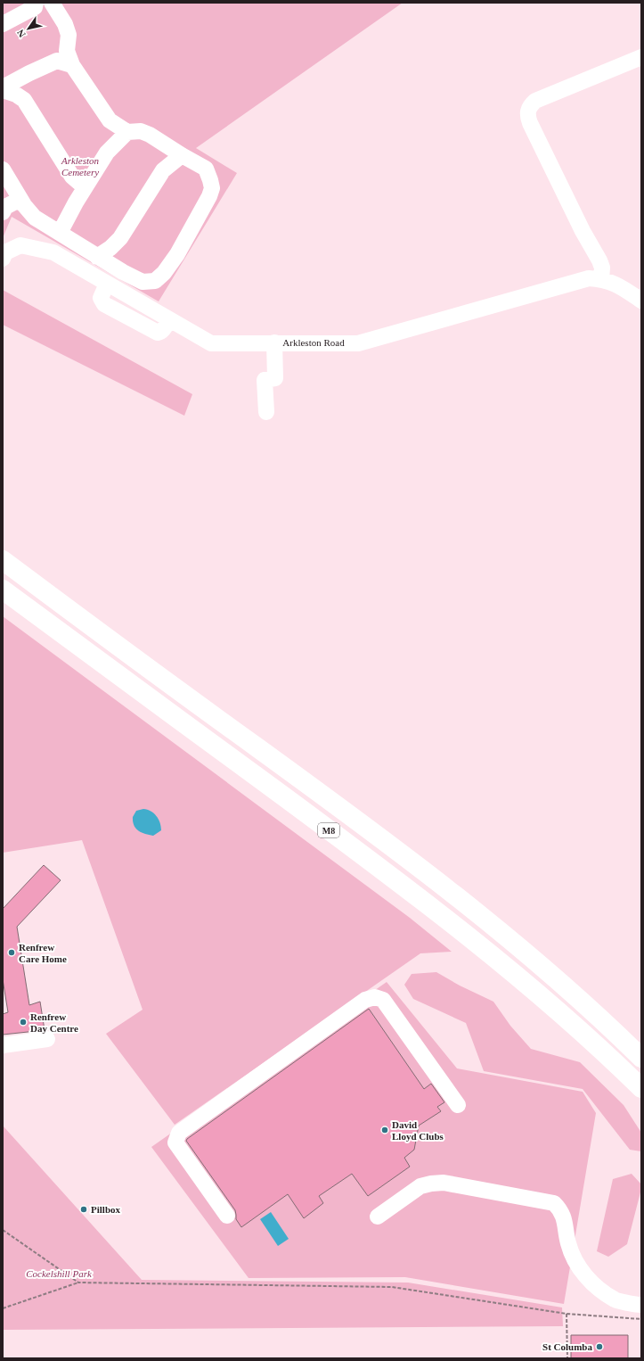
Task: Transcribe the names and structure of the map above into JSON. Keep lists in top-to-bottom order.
{
  "streets": {
    "highway": ["M8"],
    "street": ["Arkleston Road"]
  },
  "parks": ["Arkleston Cemetery", "Cockelshill Park"],
  "places": [
    "Renfrew Care Home",
    "Renfrew Day Centre",
    "David Lloyd Clubs",
    "Pillbox",
    "St Columba"
  ],
  "north": "bottom left"
}
